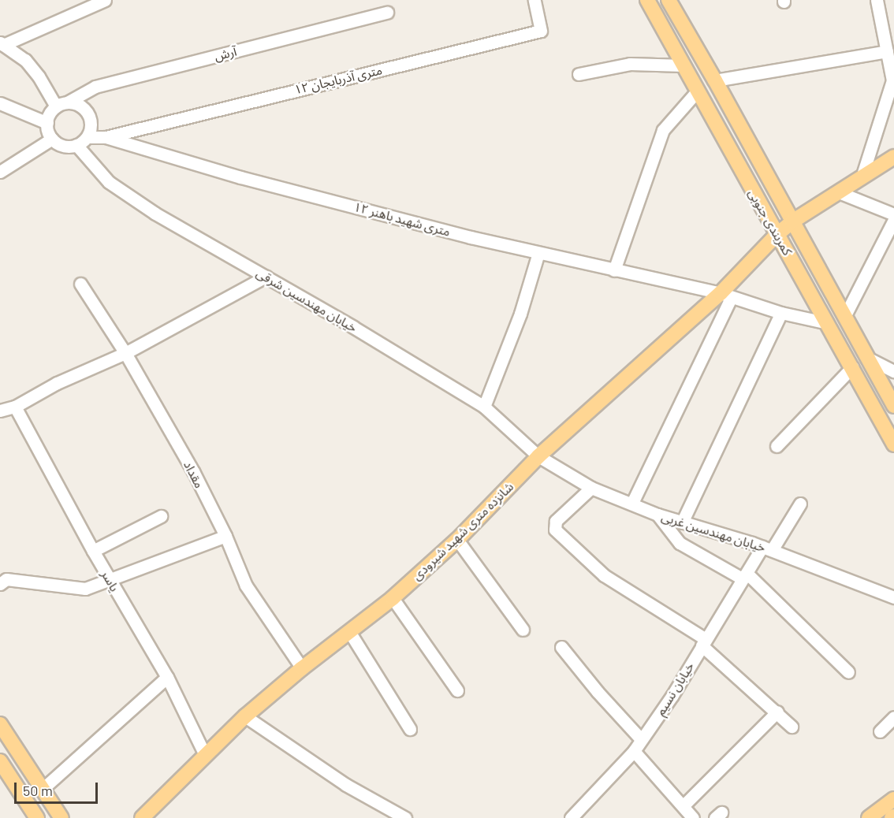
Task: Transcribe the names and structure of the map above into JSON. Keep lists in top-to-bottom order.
{
  "streets": {
    "main road": ["کمربندی جنوبی", "شانزده متری شهید شیرودی"],
    "street": [
      "آرش",
      "۱۲ متری آذربایجان",
      "۱۲ متری شهید باهنر",
      "خیابان مهندسین شرقی",
      "مقداد",
      "خیابان مهندسین غربی",
      "یاسر",
      "خیابان نسیم"
    ]
  },
  "crossings": [
    ["آرش", "۱۲ متری شهید باهنر"],
    ["آرش", "خیابان مهندسین شرقی"],
    ["۱۲ متری آذربایجان", "۱۲ متری شهید باهنر"],
    ["۱۲ متری شهید باهنر", "کمربندی جنوبی"],
    ["۱۲ متری شهید باهنر", "خیابان مهندسین شرقی"],
    ["۱۲ متری شهید باهنر", "شانزده متری شهید شیرودی"],
    ["کمربندی جنوبی", "شانزده متری شهید شیرودی"],
    ["خیابان مهندسین شرقی", "شانزده متری شهید شیرودی"],
    ["خیابان مهندسین شرقی", "خیابان مهندسین غربی"],
    ["مقداد", "شانزده متری شهید شیرودی"],
    ["شانزده متری شهید شیرودی", "خیابان مهندسین غربی"],
    ["شانزده متری شهید شیرودی", "یاسر"],
    ["خیابان مهندسین غربی", "خیابان نسیم"]
  ],
  "scale_bar": "50 m"
}
